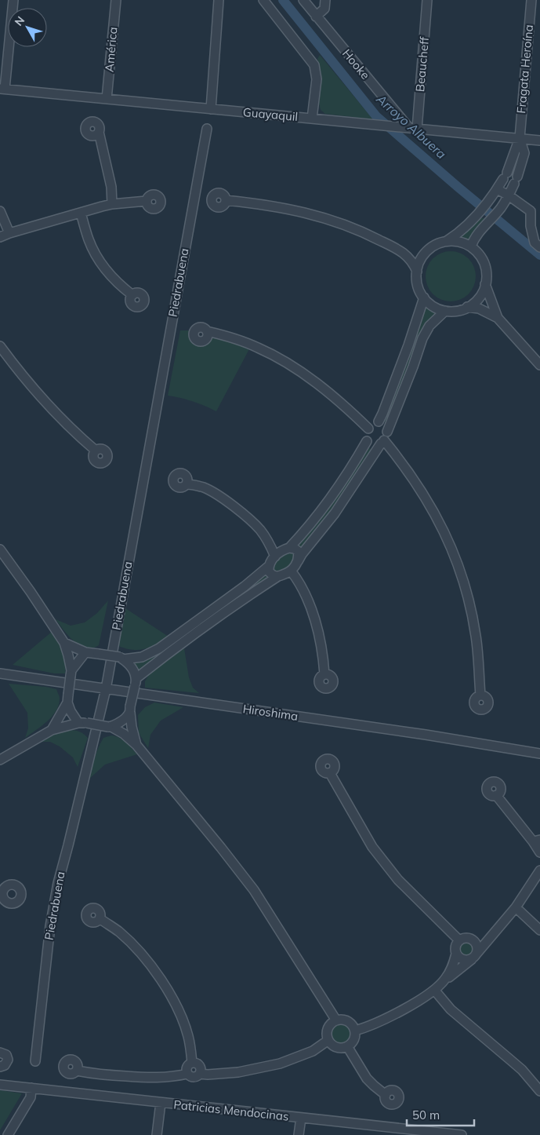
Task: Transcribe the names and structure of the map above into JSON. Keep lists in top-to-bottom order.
{
  "streets": {
    "street": [
      "América",
      "Hooke",
      "Beaucheff",
      "Fragata Heroína",
      "Guayaquil",
      "Piedrabuena",
      "Hiroshima",
      "Patricias Mendocinas"
    ]
  },
  "crossings": [
    ["América", "Guayaquil"],
    ["Hooke", "Beaucheff"],
    ["Hooke", "Guayaquil"],
    ["Beaucheff", "Guayaquil"],
    ["Fragata Heroína", "Guayaquil"],
    ["Piedrabuena", "Hiroshima"]
  ],
  "water": ["Arroyo Albuera"],
  "scale_bar": "50 m",
  "north": "top left"
}
